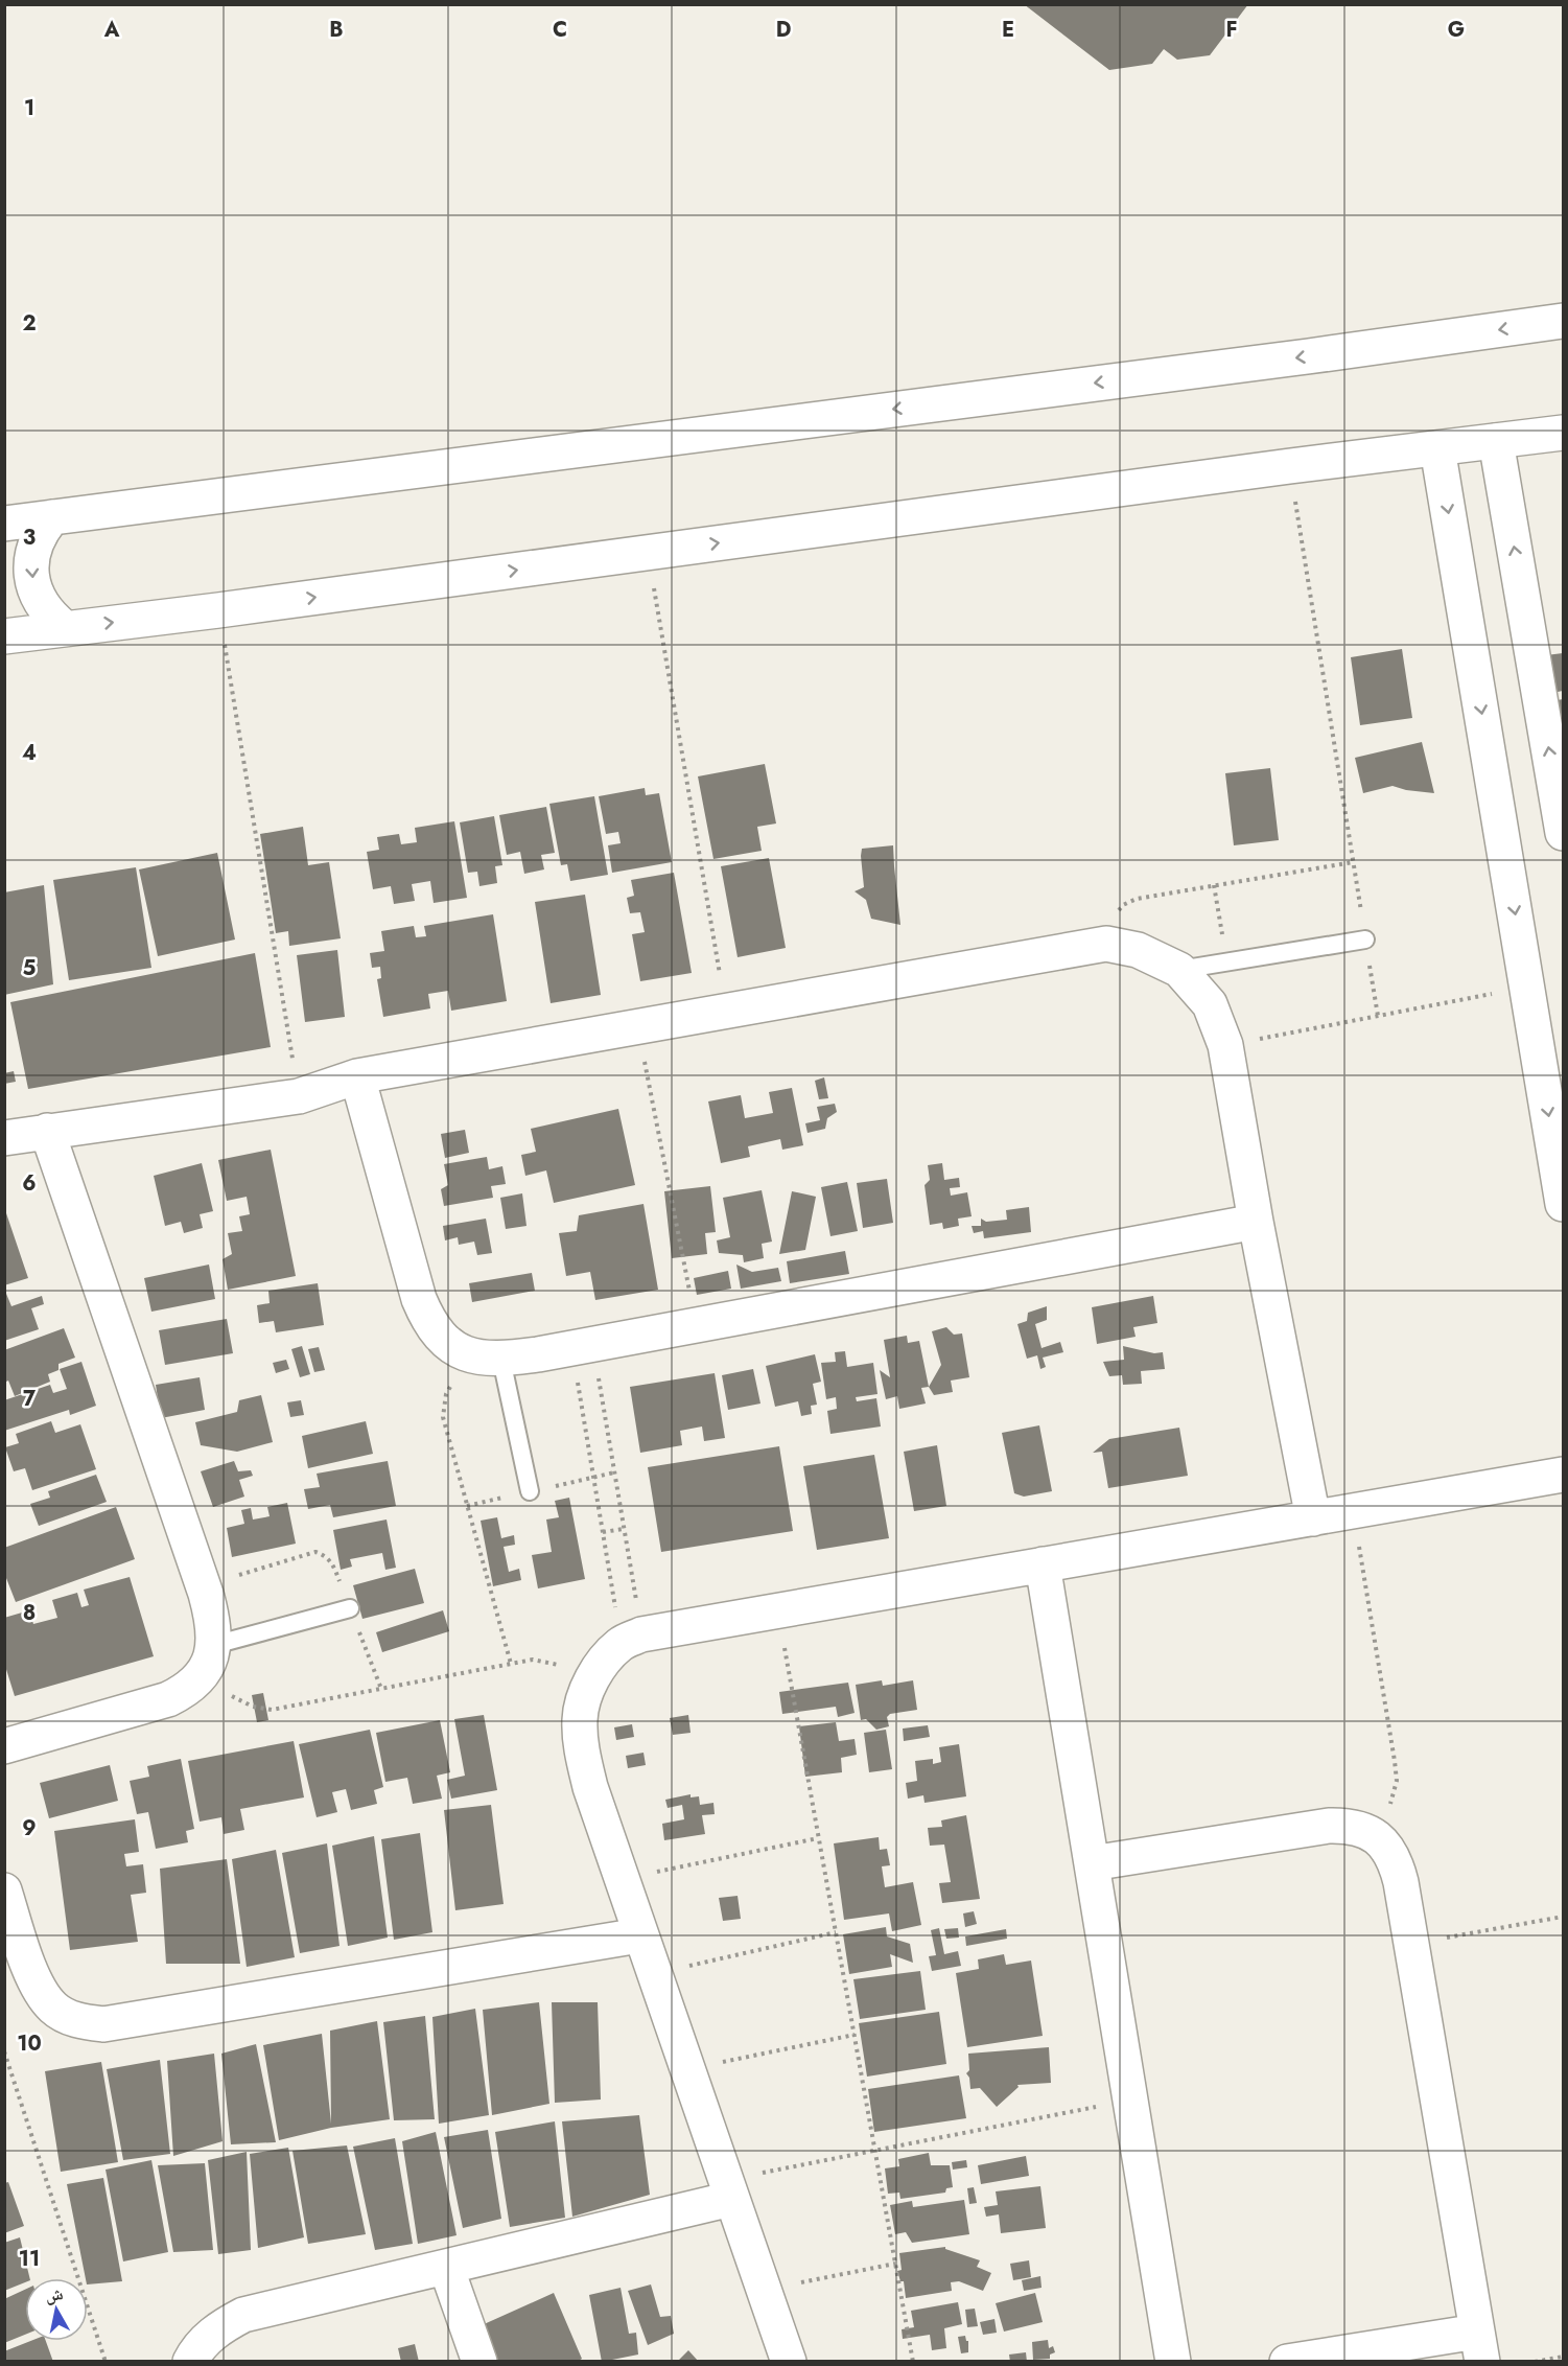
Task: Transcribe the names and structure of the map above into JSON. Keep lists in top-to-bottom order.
{
  "north": "top",
  "grid": {
    "columns": [
      "A",
      "B",
      "C",
      "D",
      "E",
      "F",
      "G"
    ],
    "rows": [
      "1",
      "2",
      "3",
      "4",
      "5",
      "6",
      "7",
      "8",
      "9",
      "10",
      "11"
    ]
  }
}
